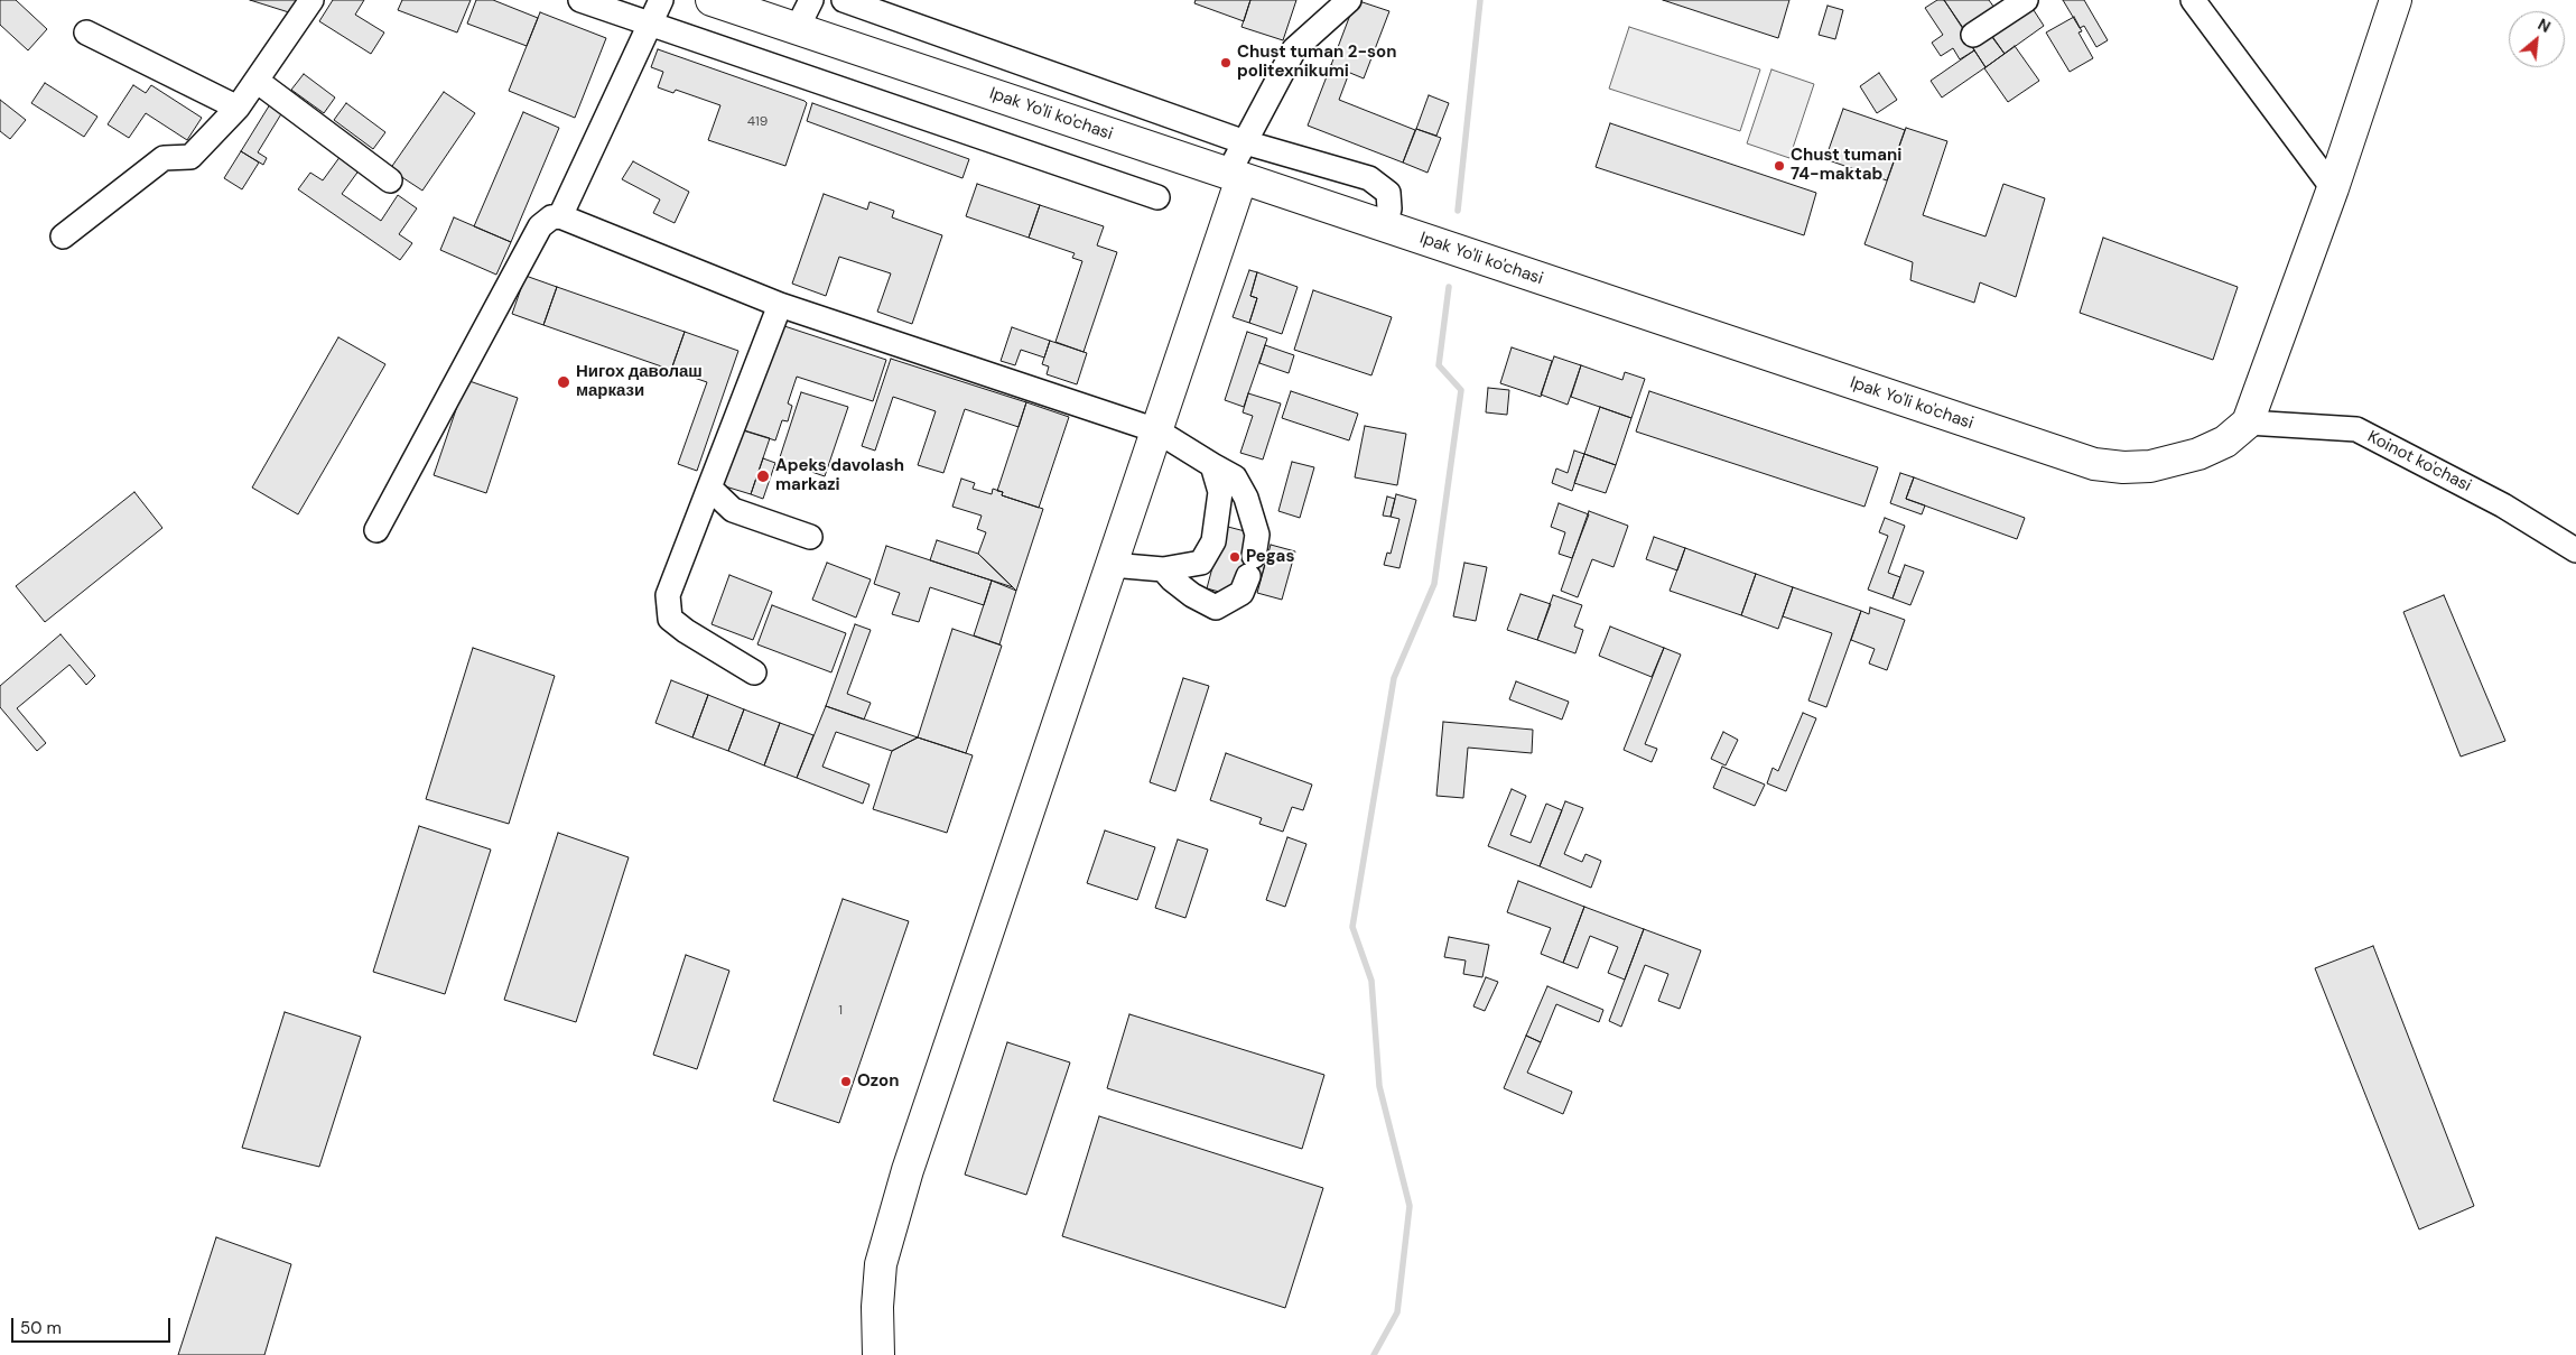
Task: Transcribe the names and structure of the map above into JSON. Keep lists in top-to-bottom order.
{
  "streets": {
    "main road": ["Ipak Yo'li ko'chasi"],
    "street": ["Koinot ko'chasi"]
  },
  "crossings": [
    ["Ipak Yo'li ko'chasi", "Koinot ko'chasi"]
  ],
  "places": [
    "Chust tuman 2-son politexnikumi",
    "Chust tumani 74-maktab",
    "Нигох даволаш маркази",
    "Apeks davolash markazi",
    "Pegas",
    "Ozon"
  ],
  "house_numbers": ["419", "1"],
  "scale_bar": "50 m",
  "north": "top right"
}
